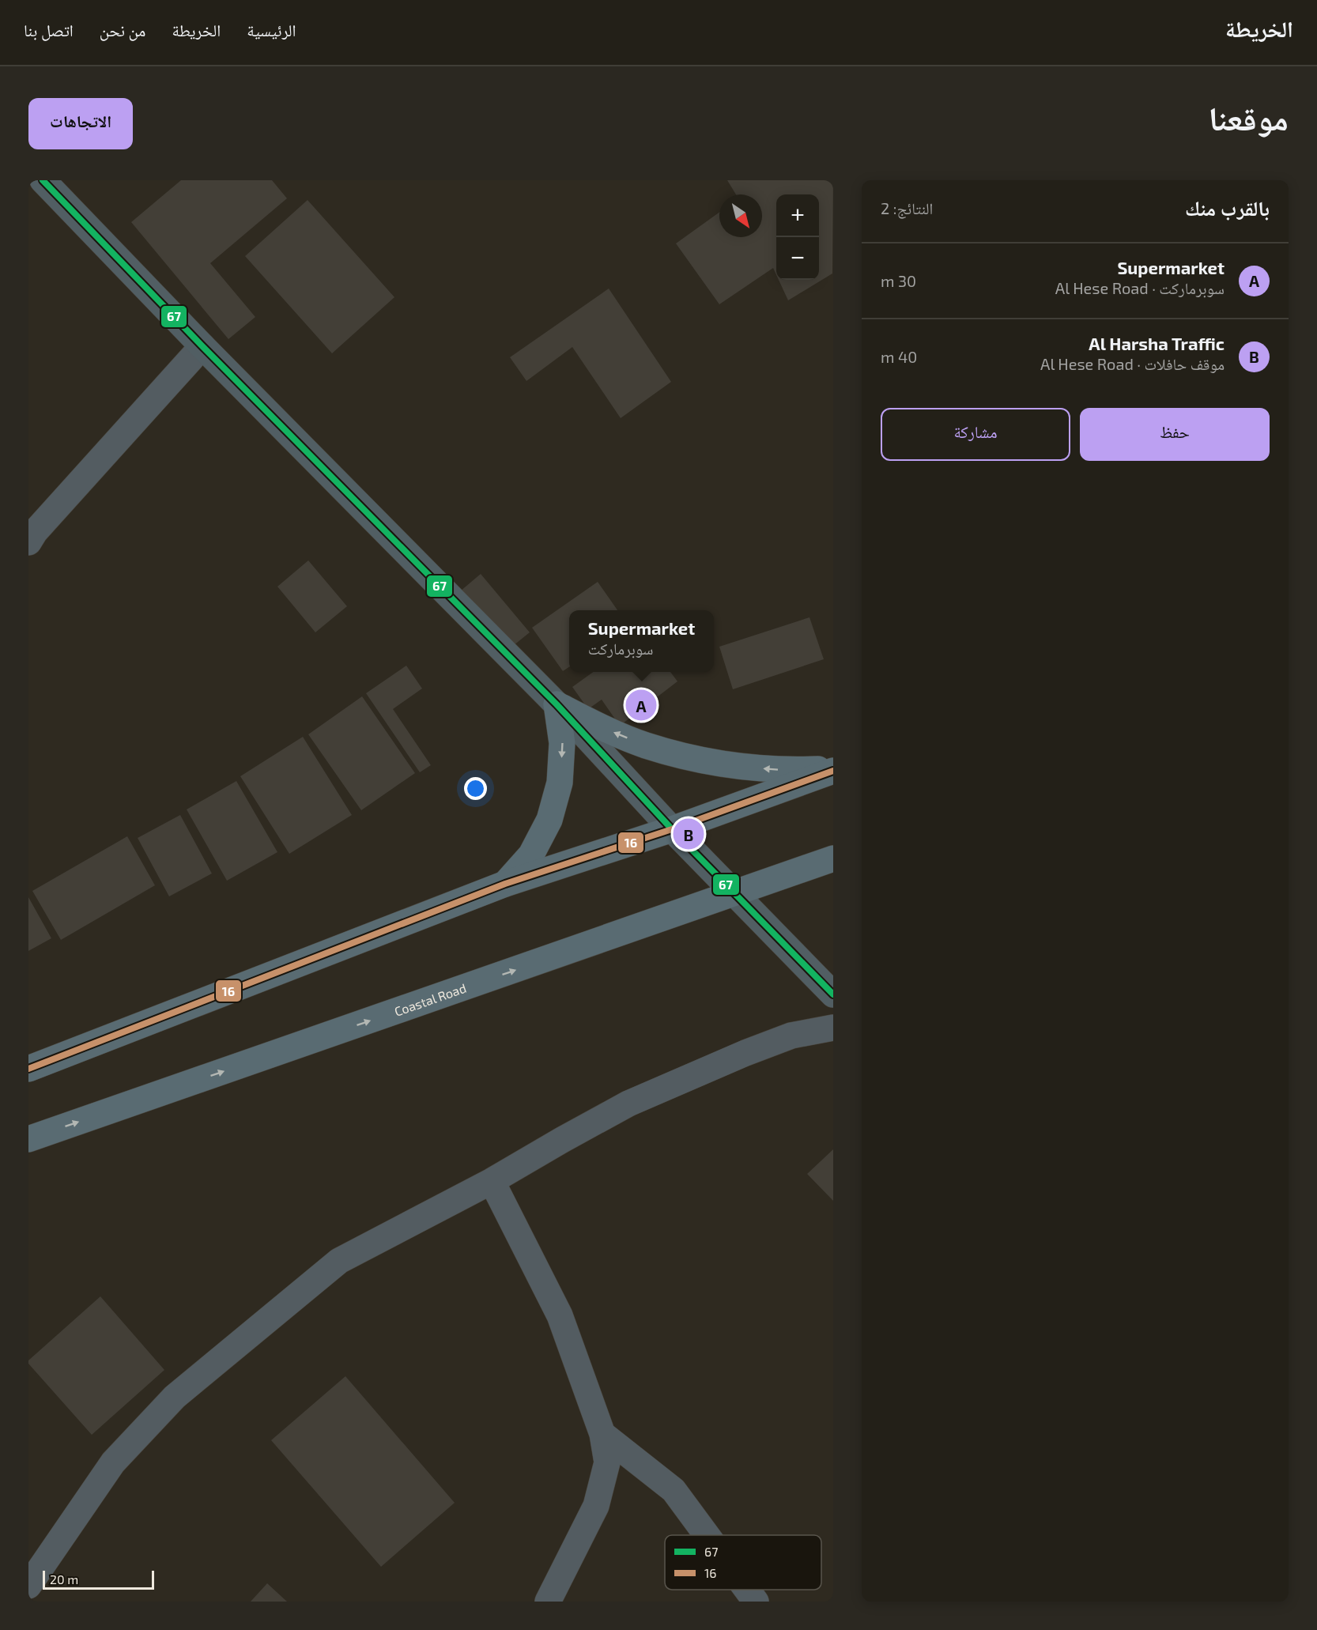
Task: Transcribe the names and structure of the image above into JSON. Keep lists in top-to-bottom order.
{
  "streets": {
    "highway": ["Coastal Road"]
  },
  "lines": ["transit line 67", "transit line 16"],
  "legend": ["67", "16"],
  "scale_bar": "20 m",
  "north": "bottom right",
  "page": {
    "header": "الخريطة",
    "nav": [
      "الرئيسية",
      "الخريطة",
      "من نحن",
      "اتصل بنا"
    ],
    "title": "موقعنا",
    "buttons": [
      "الاتجاهات",
      ["حفظ", "مشاركة"]
    ],
    "heading": ["بالقرب منك", "النتائج: 2"],
    "map_buttons": ["+", "−"],
    "list": [
      {
        "mark": "A",
        "name": "Supermarket",
        "note": "سوبرماركت · Al Hese Road",
        "value": "30 m"
      },
      {
        "mark": "B",
        "name": "Al Harsha Traffic",
        "note": "موقف حافلات · Al Hese Road",
        "value": "40 m"
      }
    ],
    "popup": ["Supermarket", "سوبرماركت"],
    "pins": ["A", "B"],
    "scale": "20 m"
  }
}
